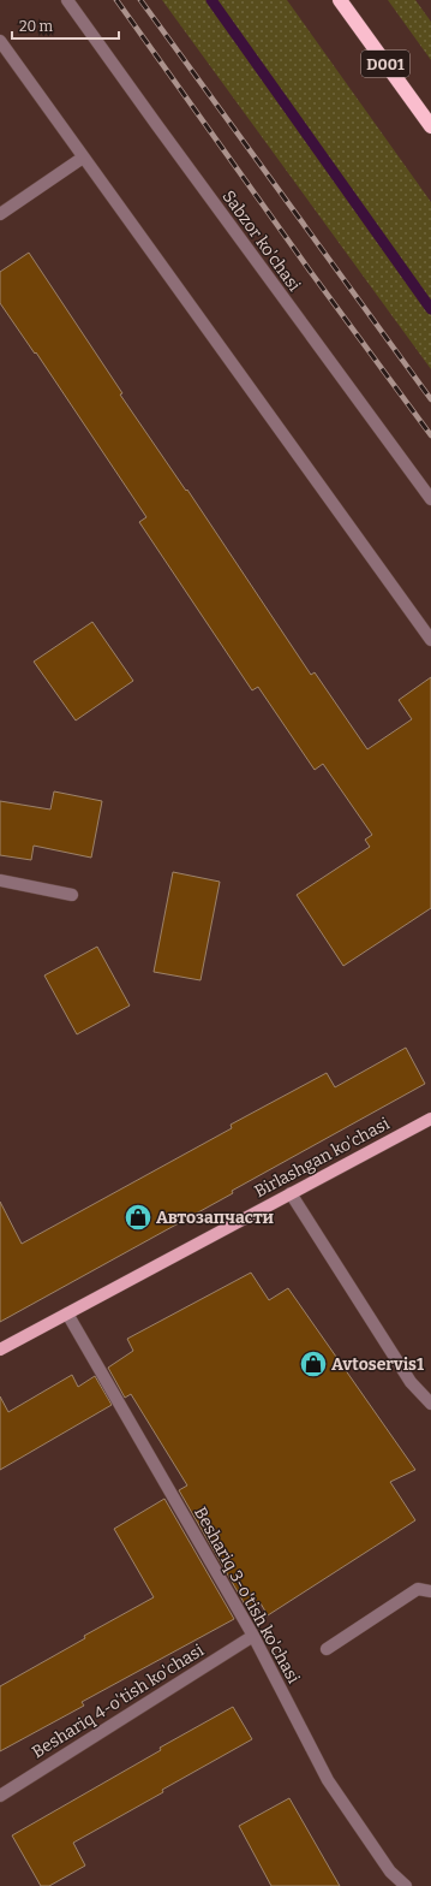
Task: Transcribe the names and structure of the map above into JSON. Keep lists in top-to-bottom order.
{
  "streets": {
    "highway": ["D001"],
    "main road": ["Birlashgan ko'chasi"],
    "street": ["Sabzor ko'chasi", "Beshariq 3-o'tish ko'chasi", "Beshariq 4-o'tish ko'chasi"]
  },
  "crossings": [
    ["Birlashgan ko'chasi", "Beshariq 3-o'tish ko'chasi"],
    ["Beshariq 3-o'tish ko'chasi", "Beshariq 4-o'tish ko'chasi"]
  ],
  "places": {
    "shop": ["Автозапчасти", "Avtoservis1"]
  },
  "scale_bar": "20 m"
}
